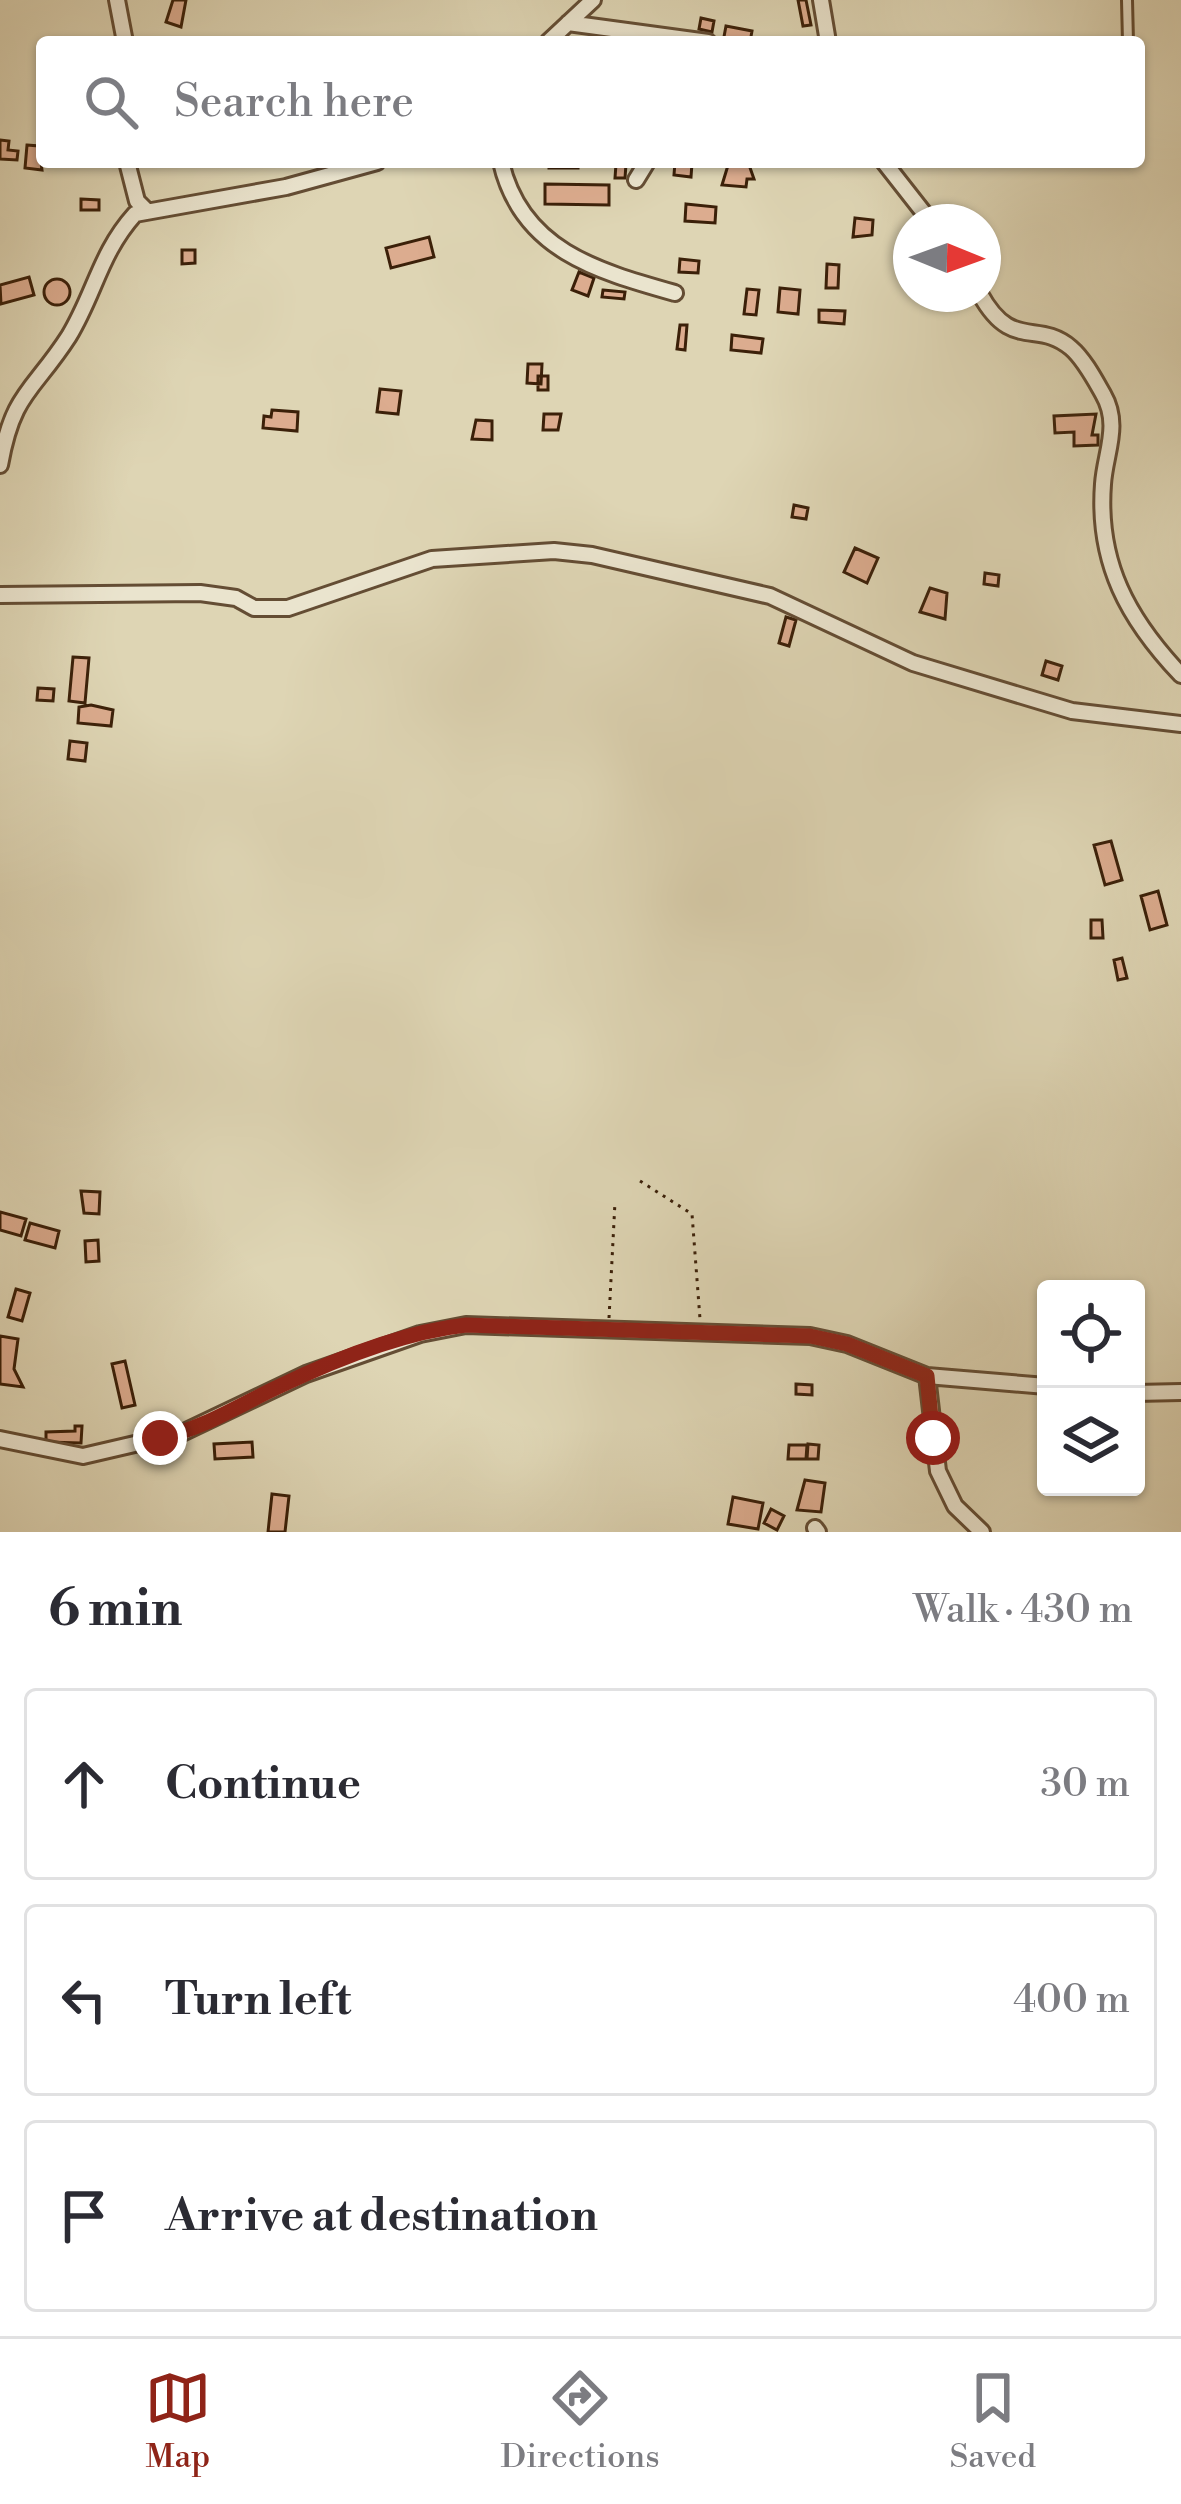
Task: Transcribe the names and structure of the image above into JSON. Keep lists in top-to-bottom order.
{
  "north": "right",
  "page": {
    "search": "Search here",
    "heading": ["6 min", "Walk · 430 m"],
    "list": [
      ["Continue", "30 m"],
      ["Turn left", "400 m"],
      "Arrive at destination"
    ],
    "nav": ["Map", "Directions", "Saved"]
  }
}
